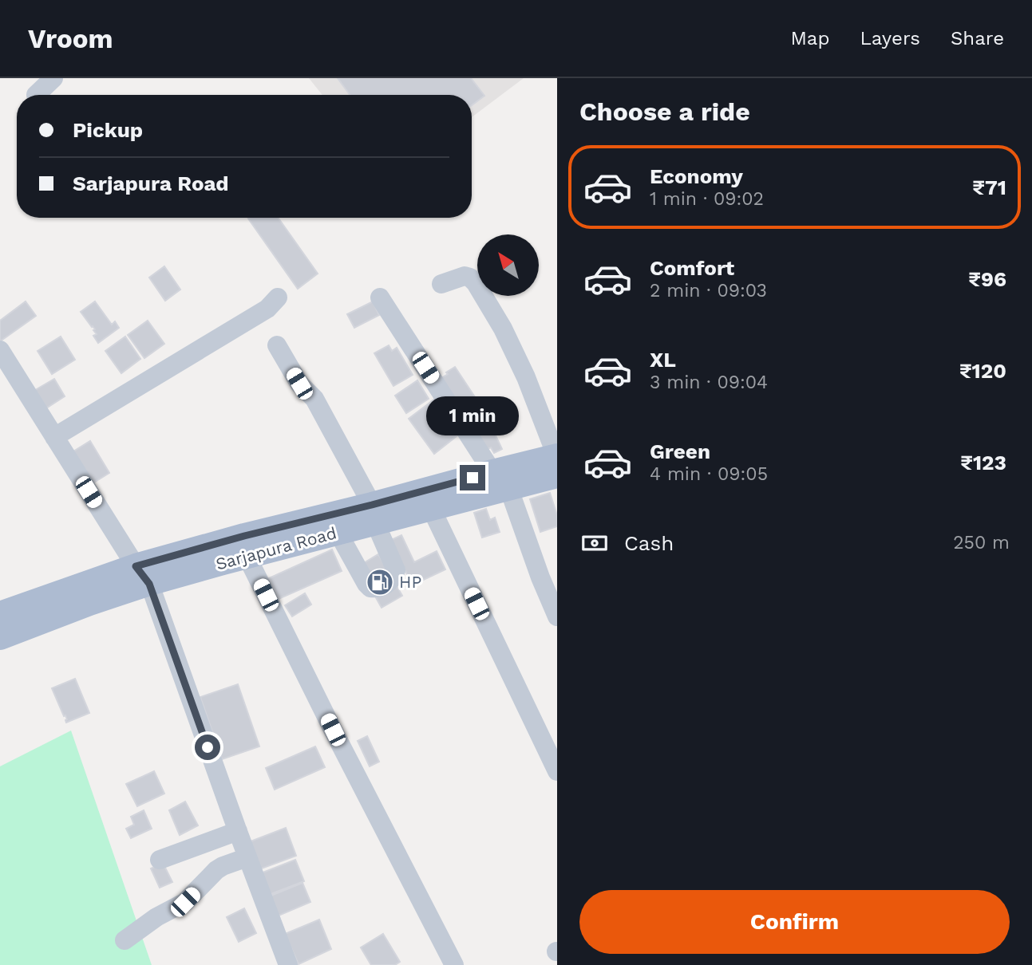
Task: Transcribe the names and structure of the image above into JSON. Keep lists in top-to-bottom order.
{
  "streets": {
    "main road": ["Sarjapura Road"]
  },
  "places": {
    "fuel station": ["HP"]
  },
  "north": "top left",
  "page": {
    "header": "Vroom",
    "nav": ["Map", "Layers", "Share"],
    "heading": "Choose a ride",
    "banner": ["Pickup", "Sarjapura Road"],
    "list": [
      {
        "name": "Economy",
        "note": "1 min · 09:02",
        "value": "₹71"
      },
      {
        "name": "Comfort",
        "note": "2 min · 09:03",
        "value": "₹96"
      },
      {
        "name": "XL",
        "note": "3 min · 09:04",
        "value": "₹120"
      },
      {
        "name": "Green",
        "note": "4 min · 09:05",
        "value": "₹123"
      }
    ],
    "bubble": "1 min",
    "pay": ["Cash", "250 m"],
    "buttons": "Confirm"
  }
}
